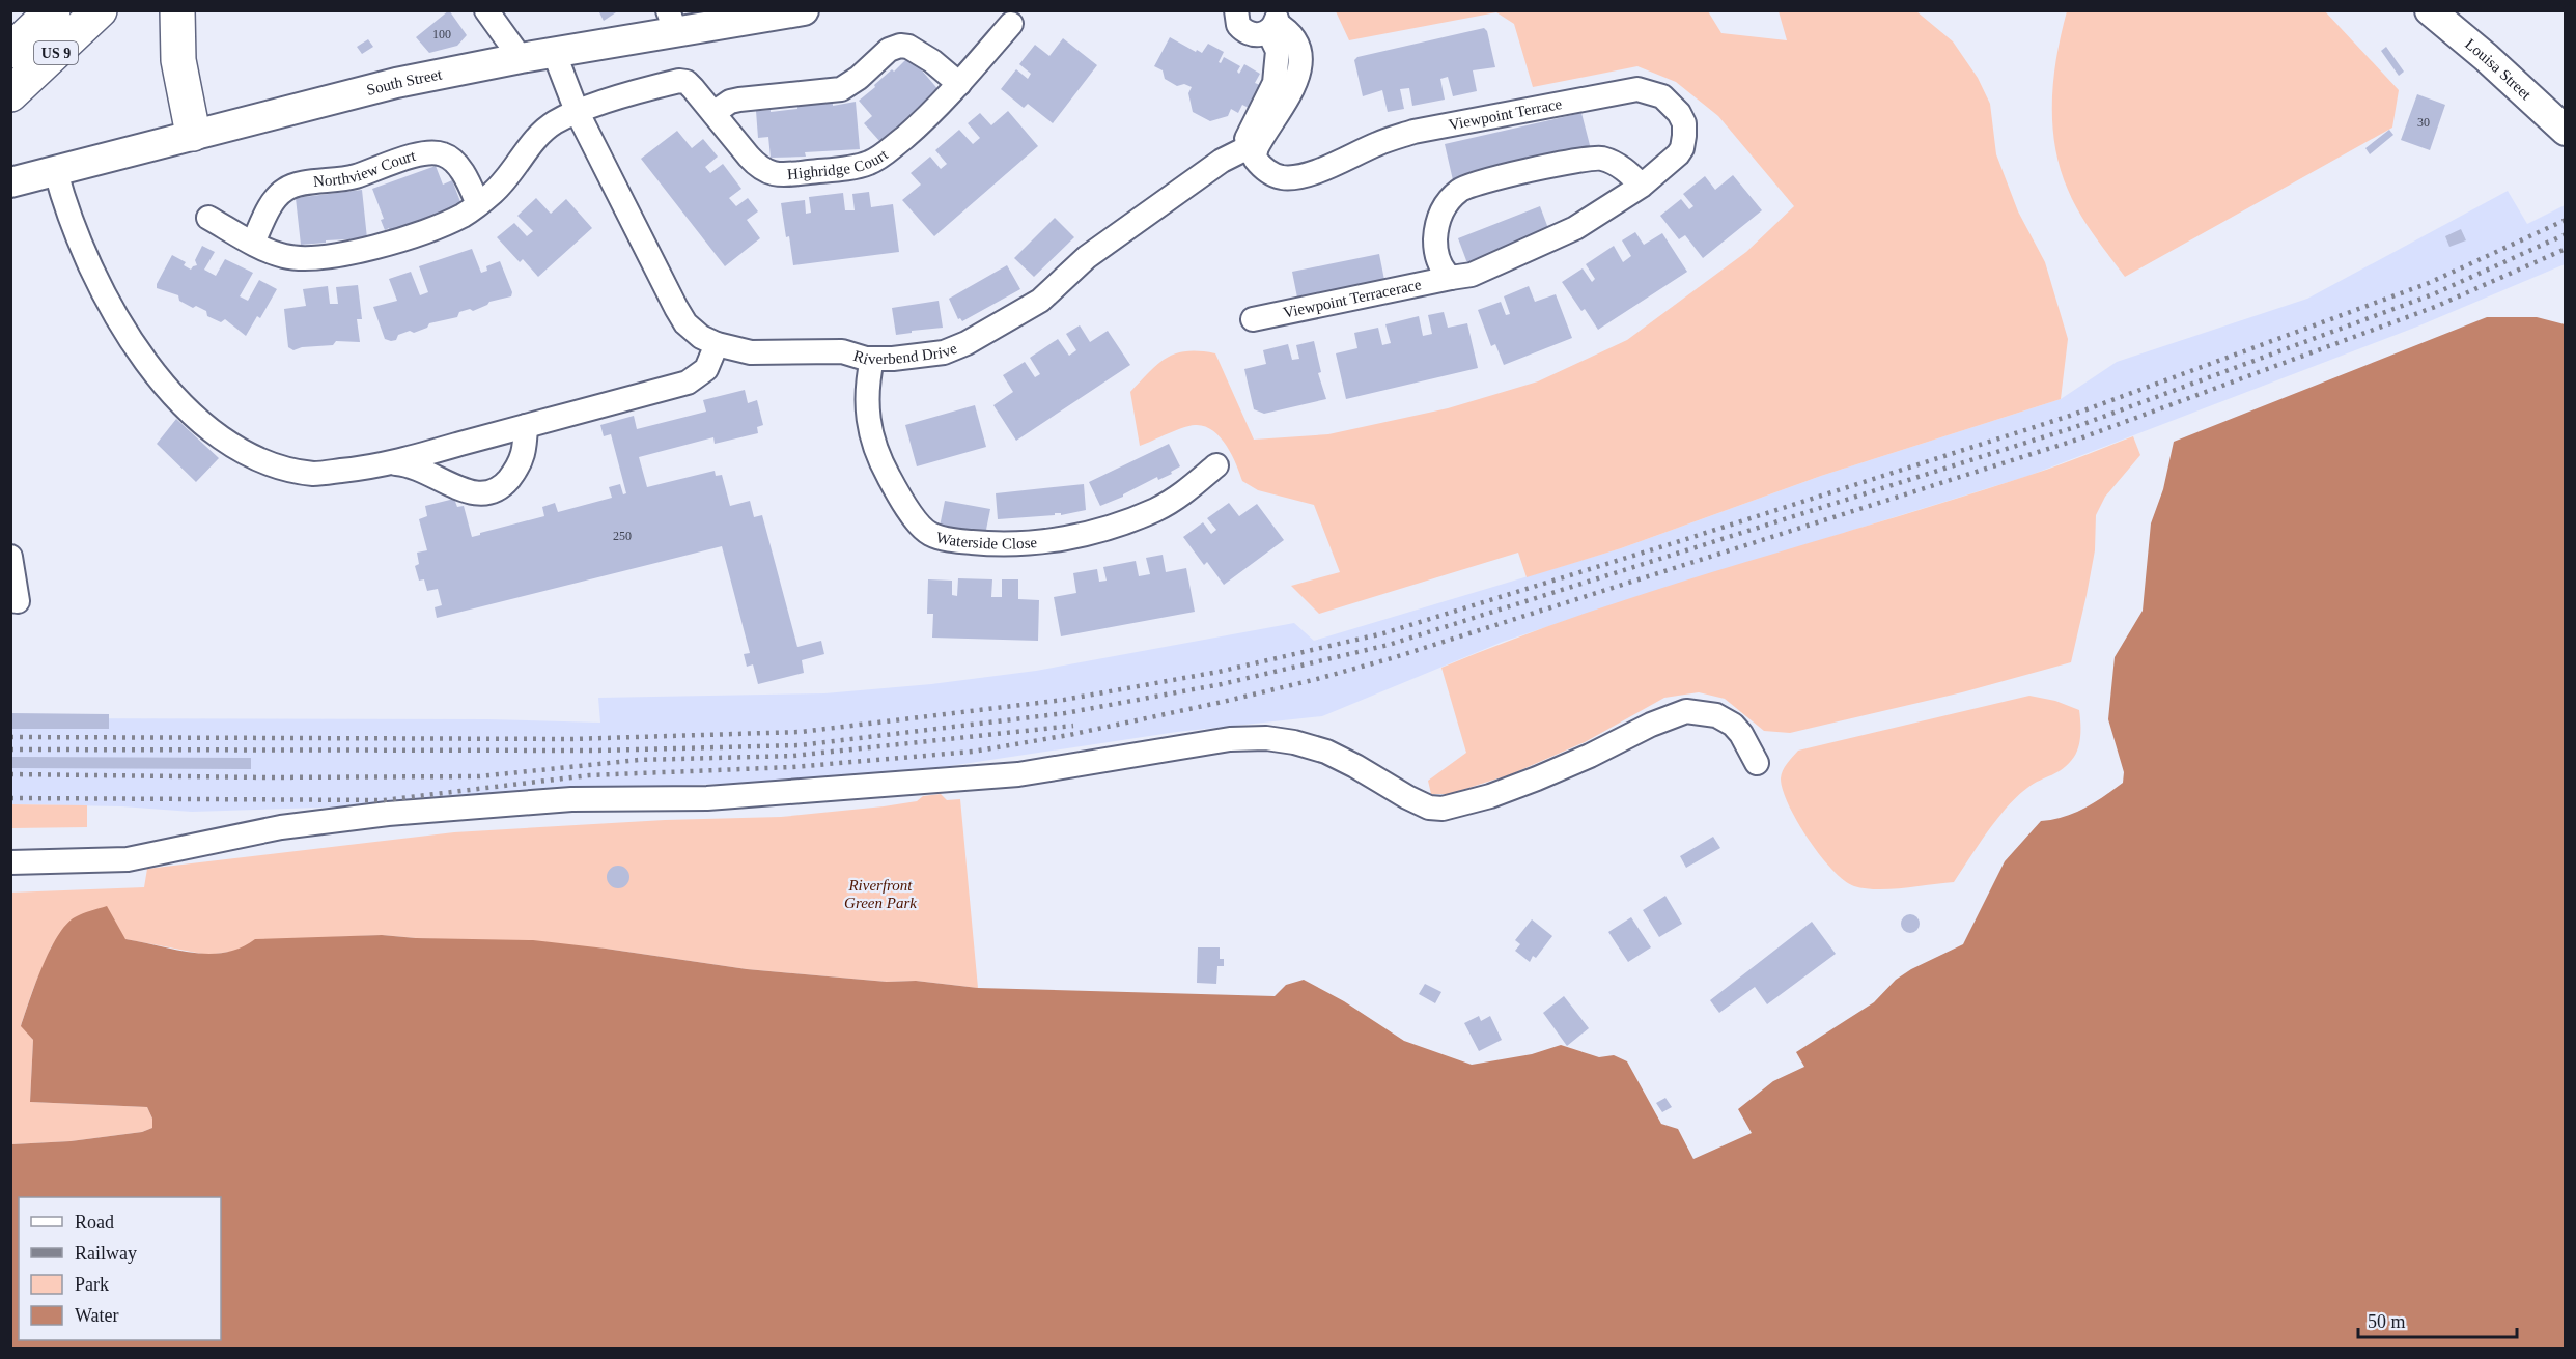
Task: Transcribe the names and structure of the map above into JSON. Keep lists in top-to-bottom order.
{
  "streets": {
    "highway": ["US 9"],
    "street": [
      "Louisa Street",
      "South Street",
      "Viewpoint Terrace",
      "Highridge Court",
      "Northview Court",
      "Viewpoint Terracerace",
      "Riverbend Drive",
      "Waterside Close"
    ]
  },
  "crossings": [
    ["South Street", "Riverbend Drive"],
    ["Viewpoint Terrace", "Viewpoint Terracerace"],
    ["Viewpoint Terrace", "Riverbend Drive"],
    ["Highridge Court", "Riverbend Drive"],
    ["Riverbend Drive", "Waterside Close"]
  ],
  "parks": ["Riverfront Green Park"],
  "house_numbers": ["100", "30", "250"],
  "legend": [
    "Road",
    "Railway",
    "Park",
    "Water"
  ],
  "scale_bar": "50 m"
}
